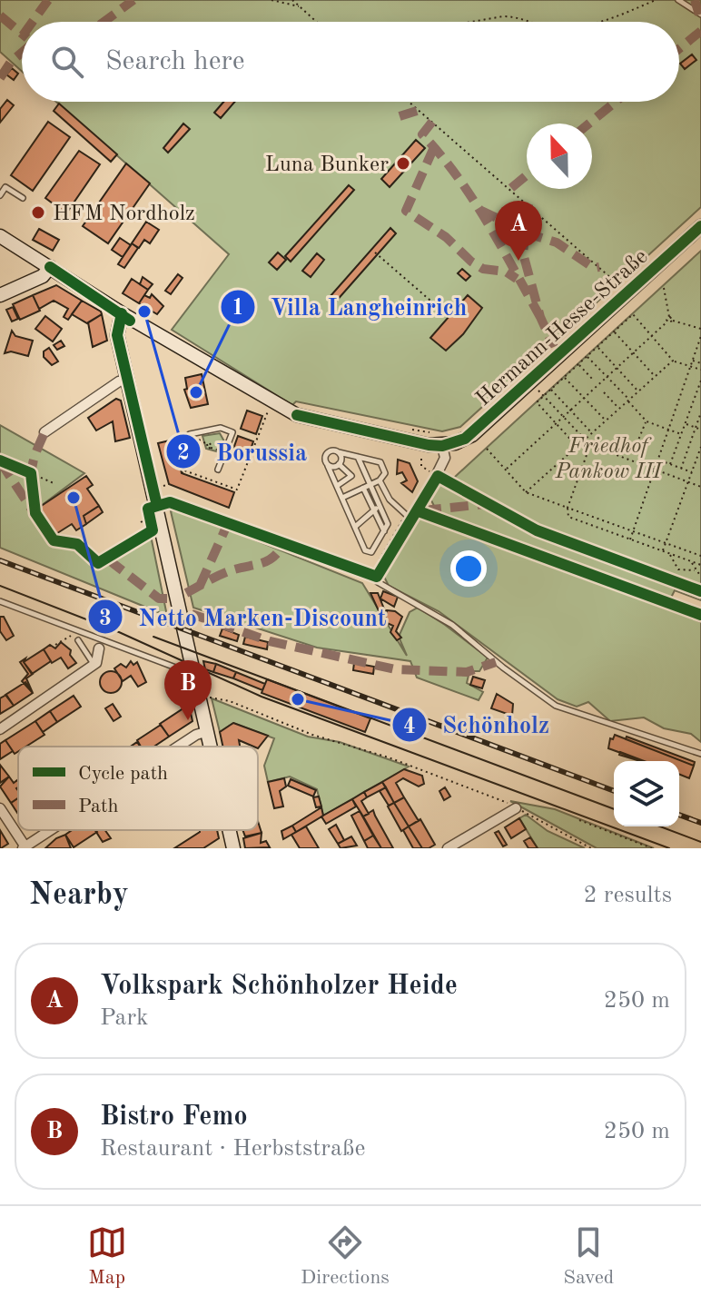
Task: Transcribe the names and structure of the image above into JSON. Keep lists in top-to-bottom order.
{
  "streets": {
    "main road": ["Hermann-Hesse-Straße"]
  },
  "parks": ["Friedhof Pankow III"],
  "places": [
    "Luna Bunker",
    "HFM Nordholz",
    "Borussia",
    "Villa Langheinrich",
    "Netto Marken-Discount",
    "Schönholz"
  ],
  "legend": ["Cycle path", "Path"],
  "north": "top",
  "page": {
    "search": "Search here",
    "pins": ["A", "B"],
    "heading": ["Nearby", "2 results"],
    "list": [
      {
        "mark": "A",
        "name": "Volkspark Schönholzer Heide",
        "note": "Park",
        "value": "250 m"
      },
      {
        "mark": "B",
        "name": "Bistro Femo",
        "note": "Restaurant · Herbststraße",
        "value": "250 m"
      }
    ],
    "nav": ["Map", "Directions", "Saved"]
  }
}
